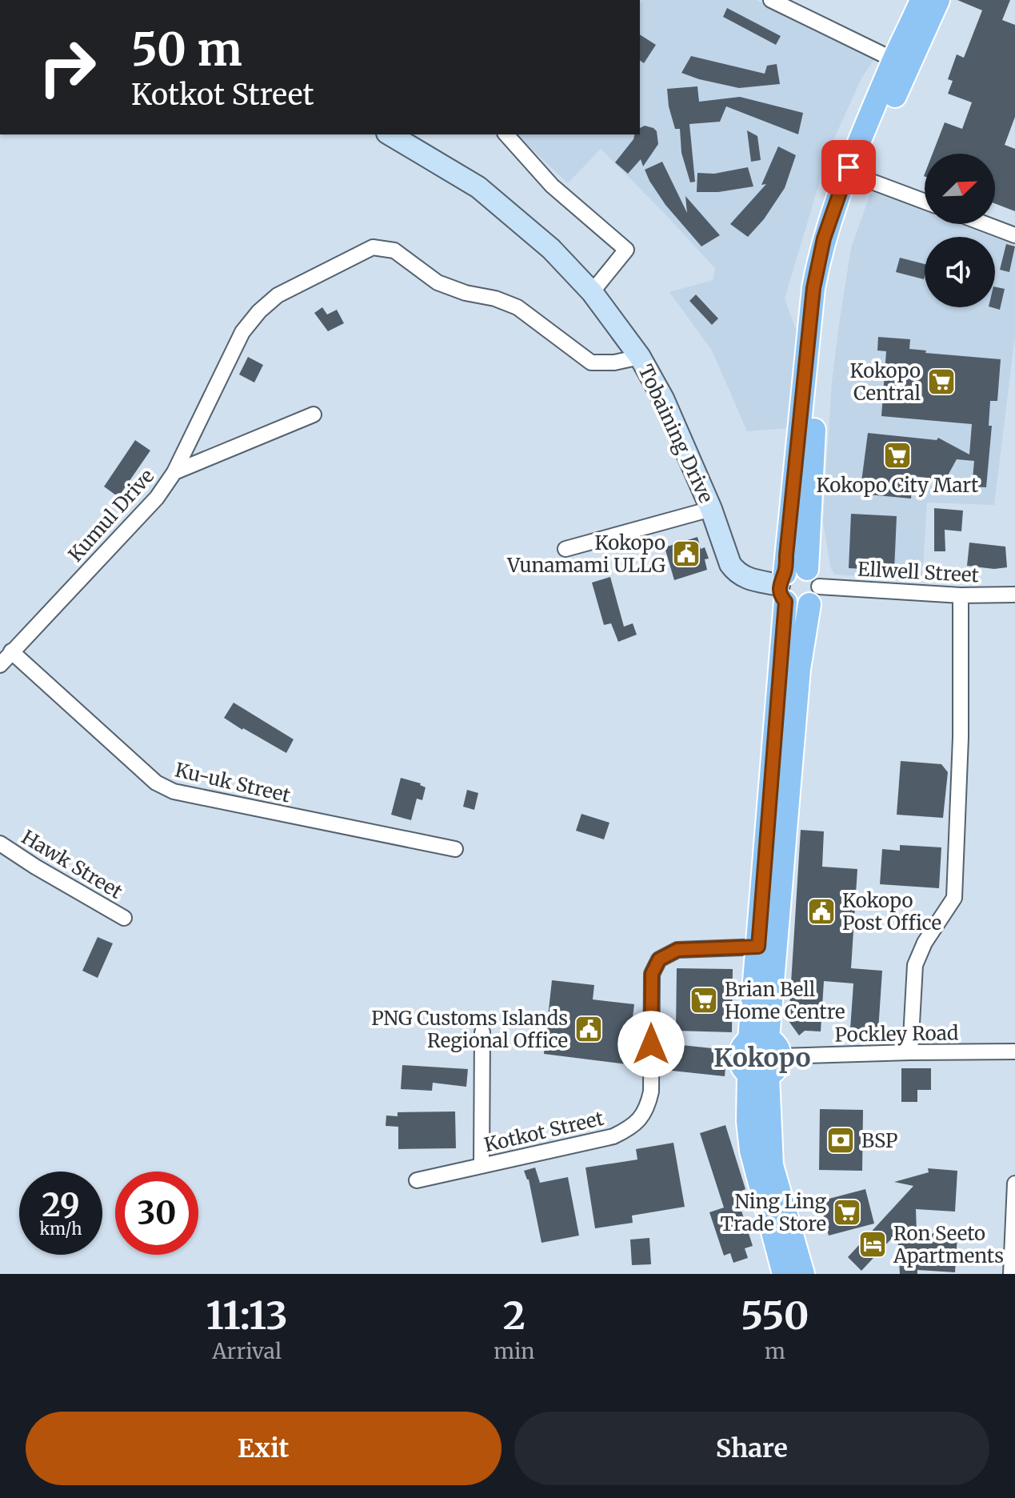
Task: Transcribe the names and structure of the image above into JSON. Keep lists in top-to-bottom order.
{
  "streets": {
    "street": [
      "Tobaining Drive",
      "Kumul Drive",
      "Ellwell Street",
      "Ku-uk Street",
      "Hawk Street",
      "Pockley Road",
      "Kotkot Street"
    ]
  },
  "crossings": [
    ["Kumul Drive", "Ku-uk Street"]
  ],
  "districts": ["Kokopo"],
  "places": {
    "supermarket": [
      "Kokopo Central",
      "Kokopo City Mart",
      "Brian Bell Home Centre",
      "Ning Ling Trade Store"
    ],
    "public building": ["Kokopo Vunamami ULLG", "Kokopo Post Office", "PNG Customs Islands Regional Office"],
    "bank": ["BSP"],
    "hotel": ["Ron Seeto Apartments"]
  },
  "north": "top right",
  "page": {
    "turn": ["50 m", "Kotkot Street"],
    "speed": "29 km/h",
    "limit": "30",
    "eta": [
      "11:13",
      "Arrival",
      "2",
      "min",
      "550",
      "m"
    ],
    "buttons": ["Exit", "Share"]
  }
}
